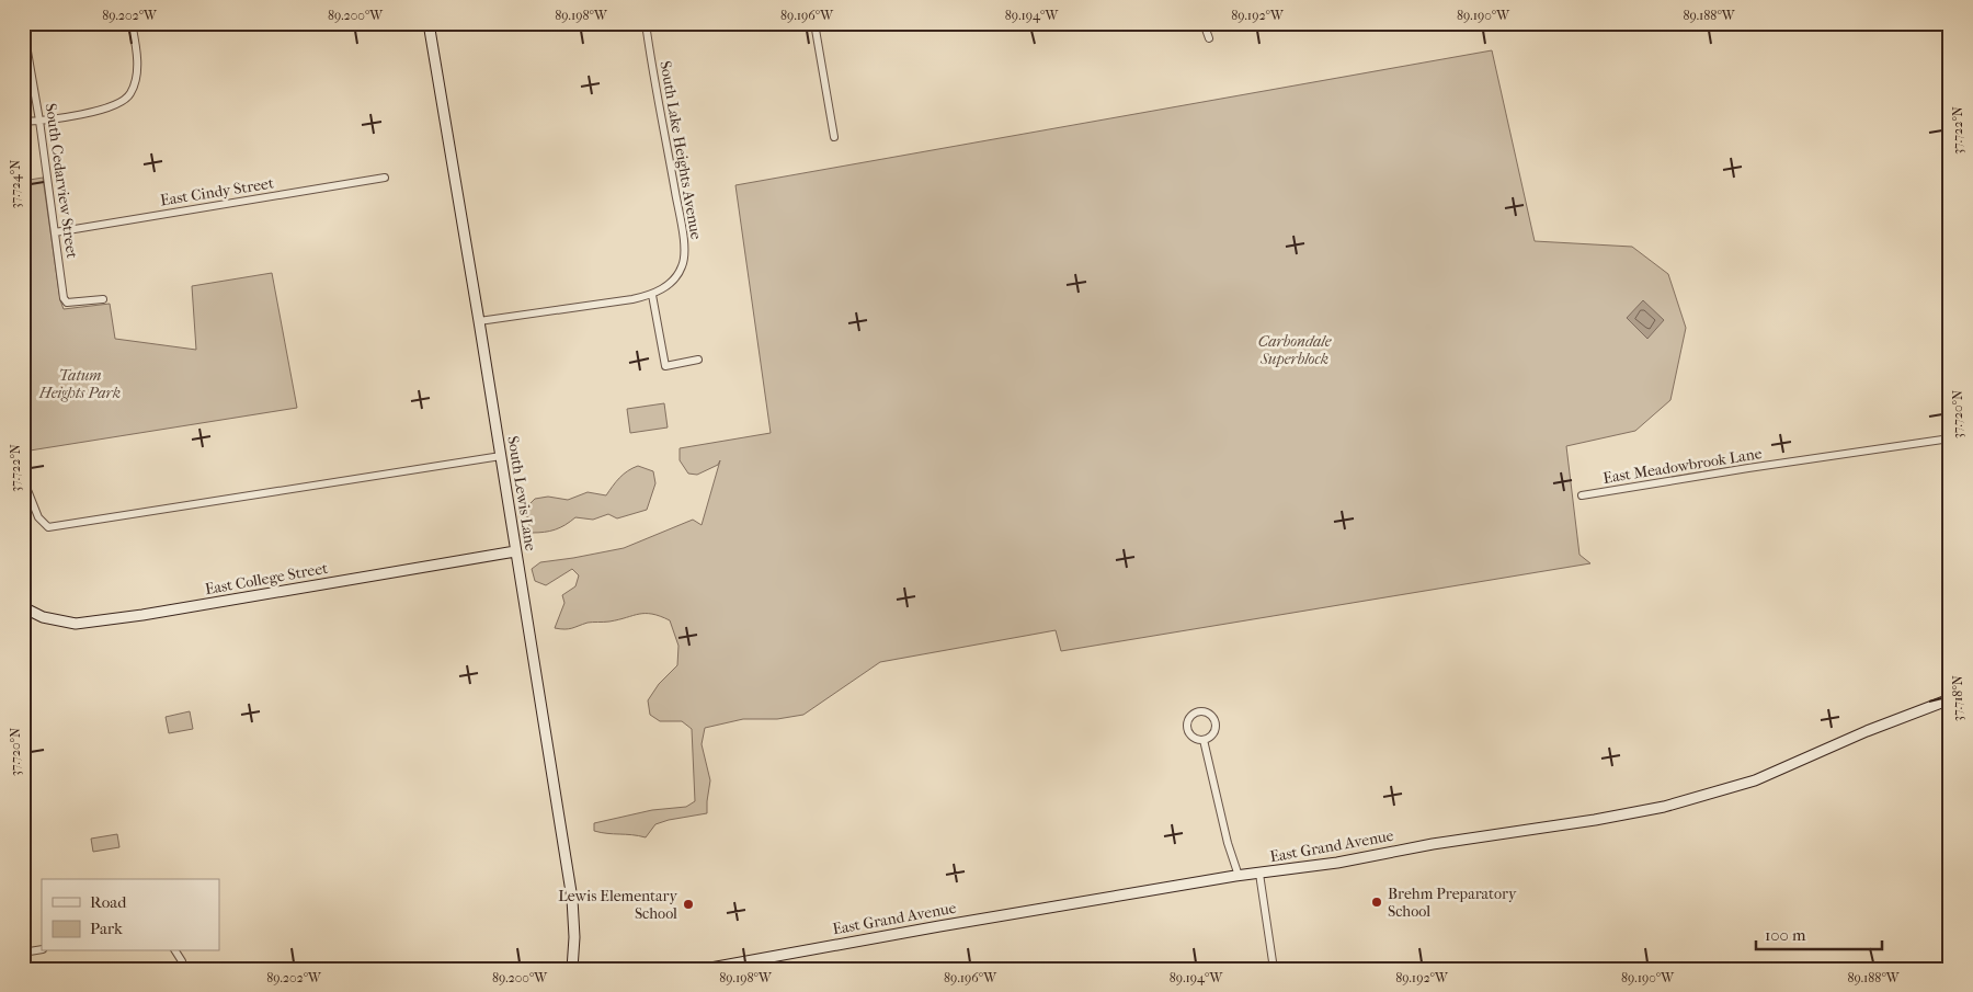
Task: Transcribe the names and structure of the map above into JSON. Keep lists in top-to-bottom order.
{
  "streets": {
    "street": [
      "South Lake Heights Avenue",
      "South Cedarview Street",
      "East Cindy Street",
      "East Meadowbrook Lane",
      "South Lewis Lane",
      "East College Street",
      "East Grand Avenue"
    ]
  },
  "crossings": [
    ["South Cedarview Street", "East Cindy Street"],
    ["South Lewis Lane", "East College Street"]
  ],
  "parks": ["Carbondale Superblock", "Tatum Heights Park"],
  "places": ["Brehm Preparatory School", "Lewis Elementary School"],
  "legend": ["Road", "Park"],
  "scale_bar": "100 m",
  "coordinates": [
    "89.202°W",
    "89.200°W",
    "89.198°W",
    "89.196°W",
    "89.194°W",
    "89.192°W",
    "89.190°W",
    "89.188°W",
    "37.722°N",
    "37.724°N",
    "37.720°N",
    "37.718°N"
  ]
}
